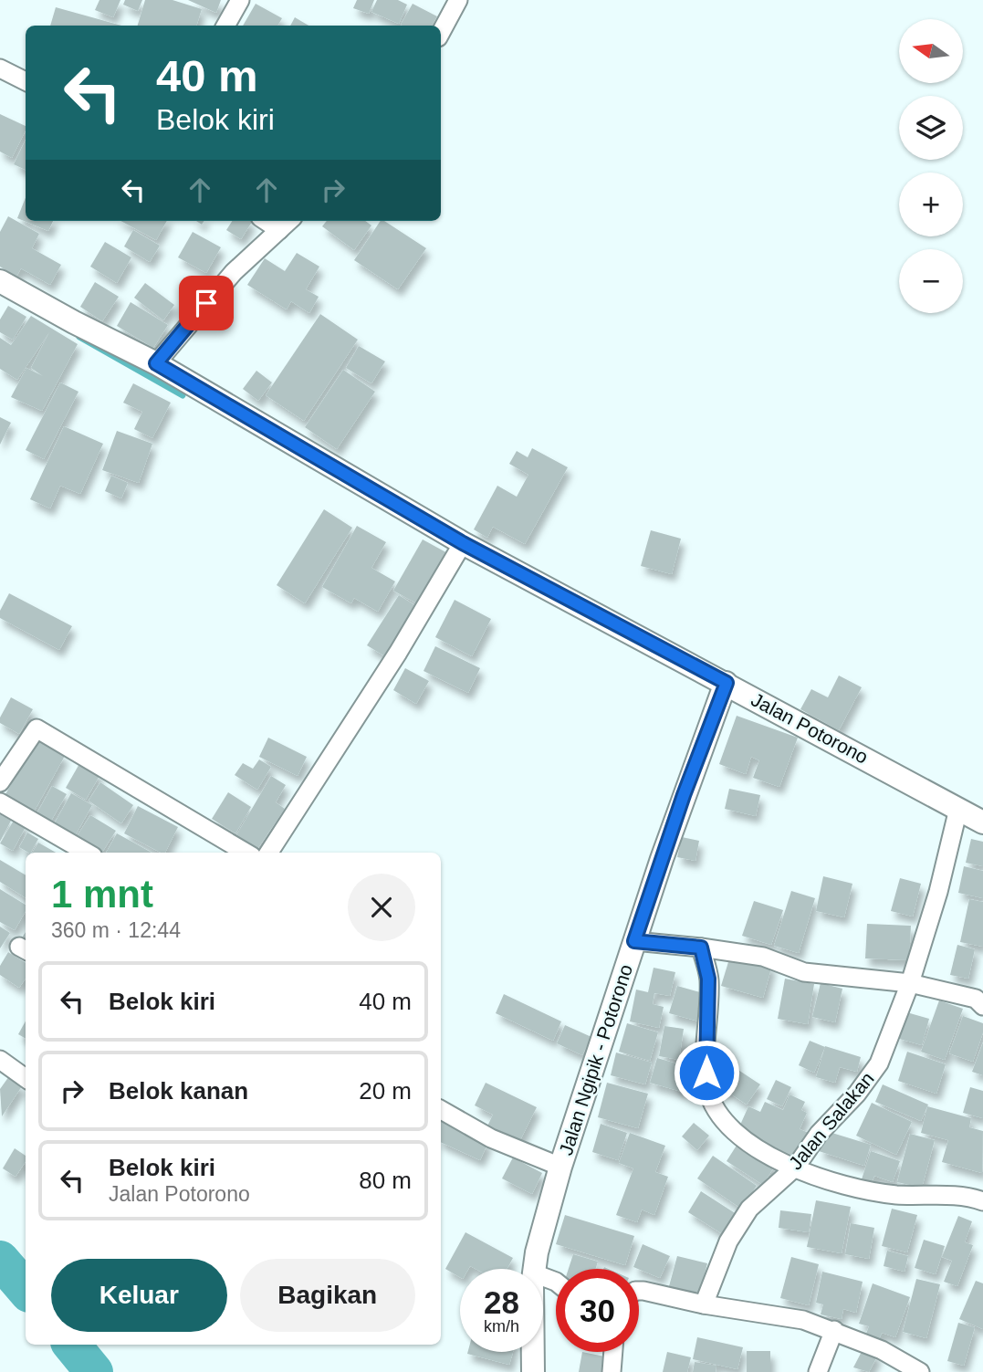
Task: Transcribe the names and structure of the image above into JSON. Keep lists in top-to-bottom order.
{
  "streets": {
    "street": ["Jalan Potorono", "Jalan Ngipik - Potorono", "Jalan Salakan"]
  },
  "crossings": [
    ["Jalan Potorono", "Jalan Ngipik - Potorono"],
    ["Jalan Potorono", "Jalan Salakan"]
  ],
  "north": "left",
  "page": {
    "map_buttons": ["+", "−"],
    "turn": ["40 m", "Belok kiri"],
    "heading": ["1 mnt", "360 m · 12:44"],
    "list": [
      {
        "name": "Belok kiri",
        "value": "40 m"
      },
      {
        "name": "Belok kanan",
        "value": "20 m"
      },
      {
        "name": "Belok kiri",
        "note": "Jalan Potorono",
        "value": "80 m"
      }
    ],
    "buttons": ["Keluar", "Bagikan"],
    "speed": "28 km/h",
    "limit": "30"
  }
}
